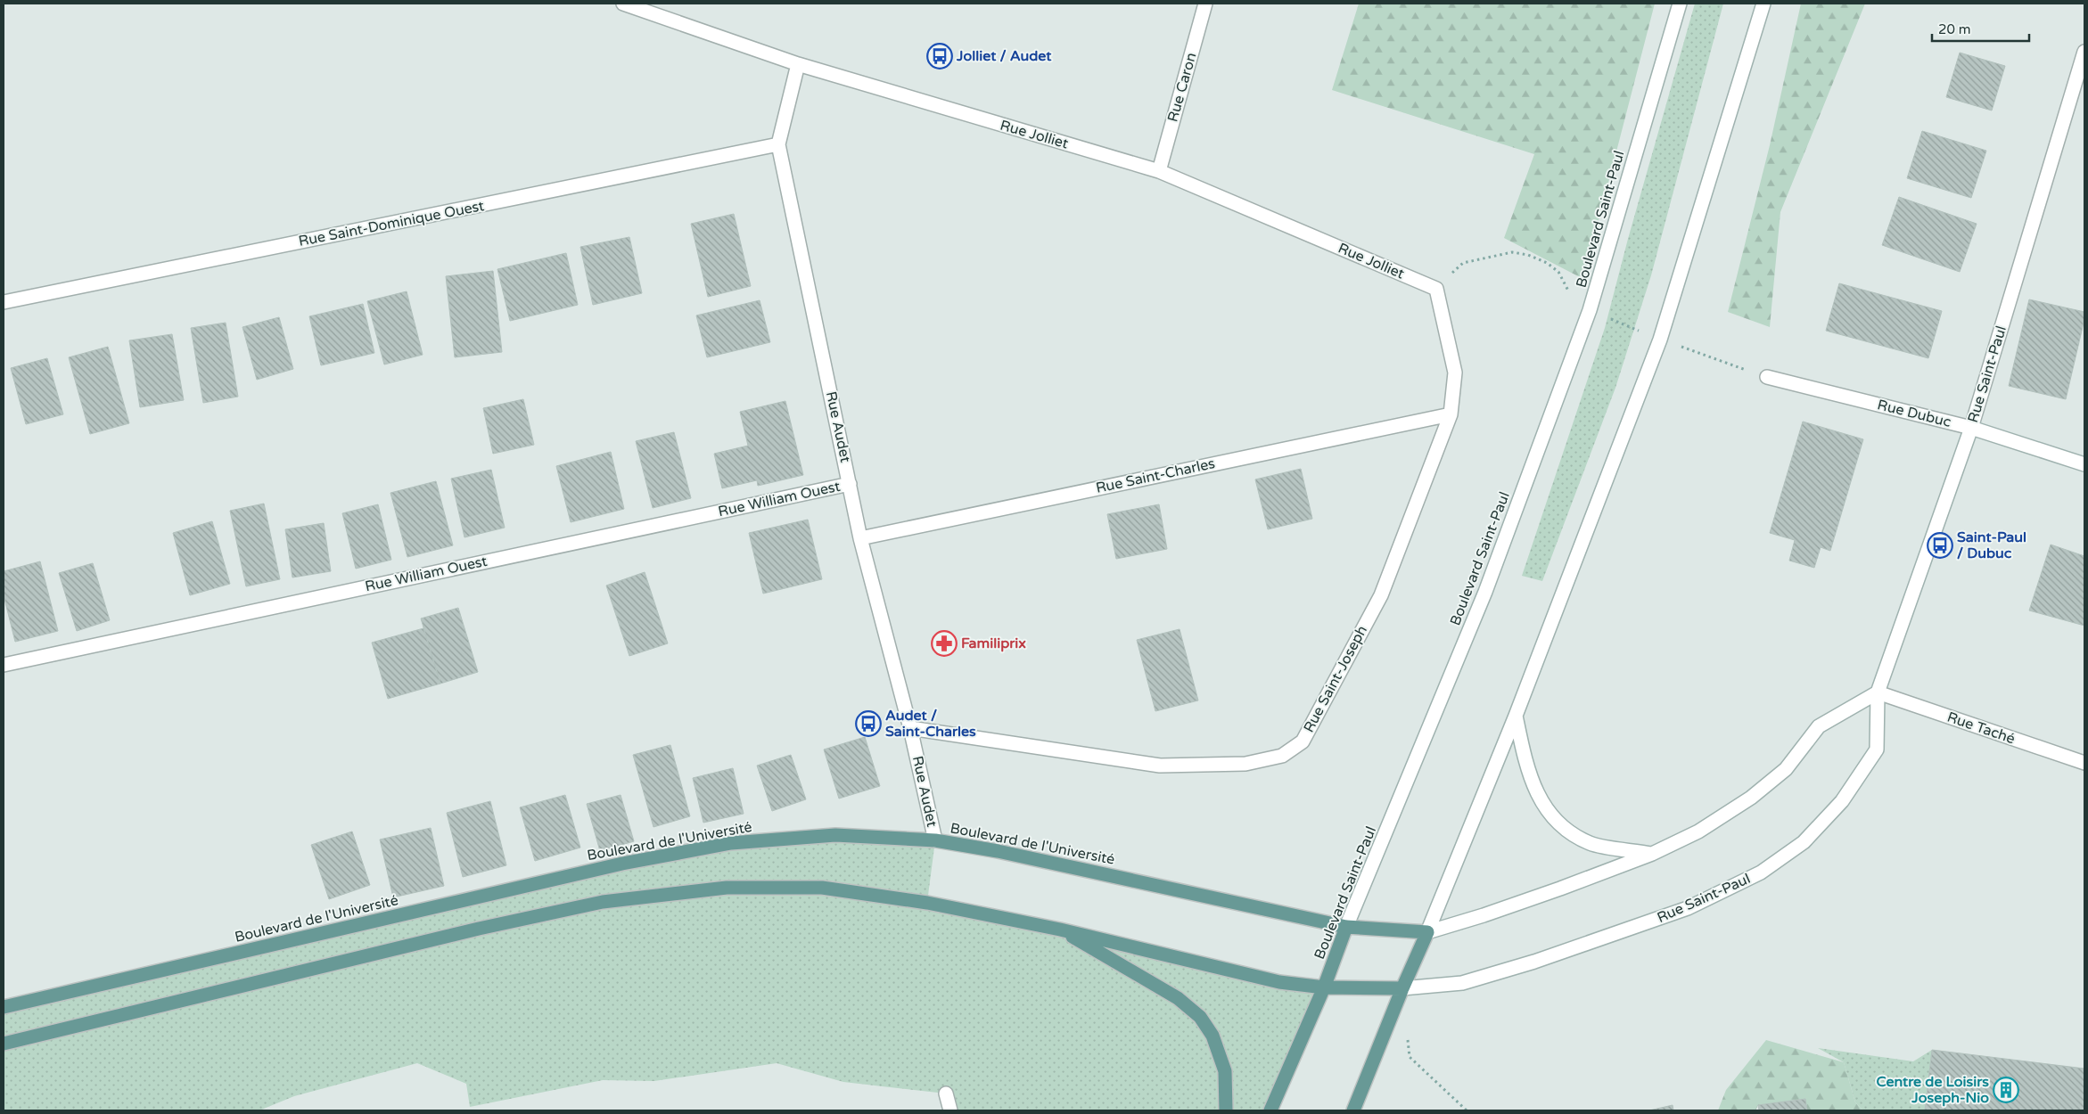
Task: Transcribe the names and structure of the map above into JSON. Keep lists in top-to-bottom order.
{
  "streets": {
    "main road": ["Boulevard Saint-Paul", "Boulevard de l'Université"],
    "street": [
      "Rue Caron",
      "Rue Jolliet",
      "Rue Saint-Dominique Ouest",
      "Rue Saint-Paul",
      "Rue Dubuc",
      "Rue Audet",
      "Rue Saint-Charles",
      "Rue William Ouest",
      "Rue Saint-Joseph",
      "Rue Taché"
    ]
  },
  "crossings": [
    ["Rue Caron", "Rue Jolliet"],
    ["Rue Jolliet", "Rue Audet"],
    ["Rue Jolliet", "Rue Saint-Joseph"],
    ["Boulevard Saint-Paul", "Boulevard de l'Université"],
    ["Rue Saint-Dominique Ouest", "Rue Audet"],
    ["Rue Saint-Paul", "Rue Dubuc"],
    ["Rue Saint-Paul", "Rue Taché"],
    ["Rue Audet", "Rue Saint-Charles"],
    ["Rue Audet", "Rue William Ouest"],
    ["Rue Audet", "Rue Saint-Joseph"],
    ["Rue Audet", "Boulevard de l'Université"],
    ["Rue Saint-Charles", "Rue Saint-Joseph"]
  ],
  "places": {
    "bus stop": ["Jolliet / Audet", "Saint-Paul / Dubuc", "Audet / Saint-Charles"],
    "pharmacy": ["Familiprix"],
    "building": ["Centre de Loisirs Joseph-Nio"]
  },
  "scale_bar": "20 m"
}
